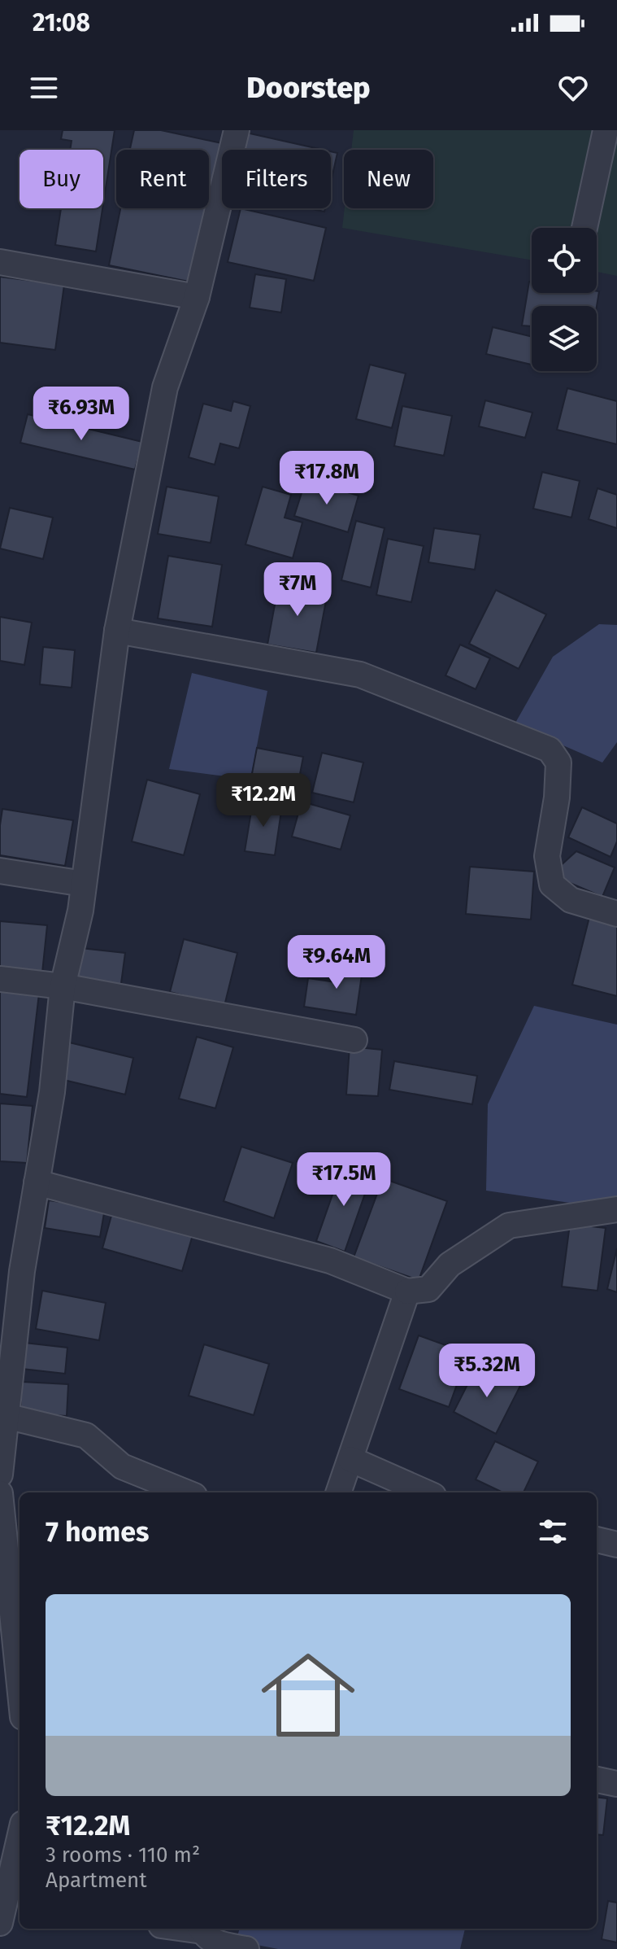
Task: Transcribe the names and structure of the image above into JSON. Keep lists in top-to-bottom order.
{
  "page": {
    "status": "21:08",
    "header": "Doorstep",
    "chip": [
      "Buy",
      "Rent",
      "Filters",
      "New"
    ],
    "price": [
      "₹6.93M",
      "₹17.8M",
      "₹7M",
      "₹12.2M",
      "₹9.64M",
      "₹17.5M",
      "₹5.32M"
    ],
    "heading": "7 homes",
    "list": [
      {
        "name": "₹12.2M",
        "note": "3 rooms · 110 m² · Apartment"
      }
    ]
  }
}
